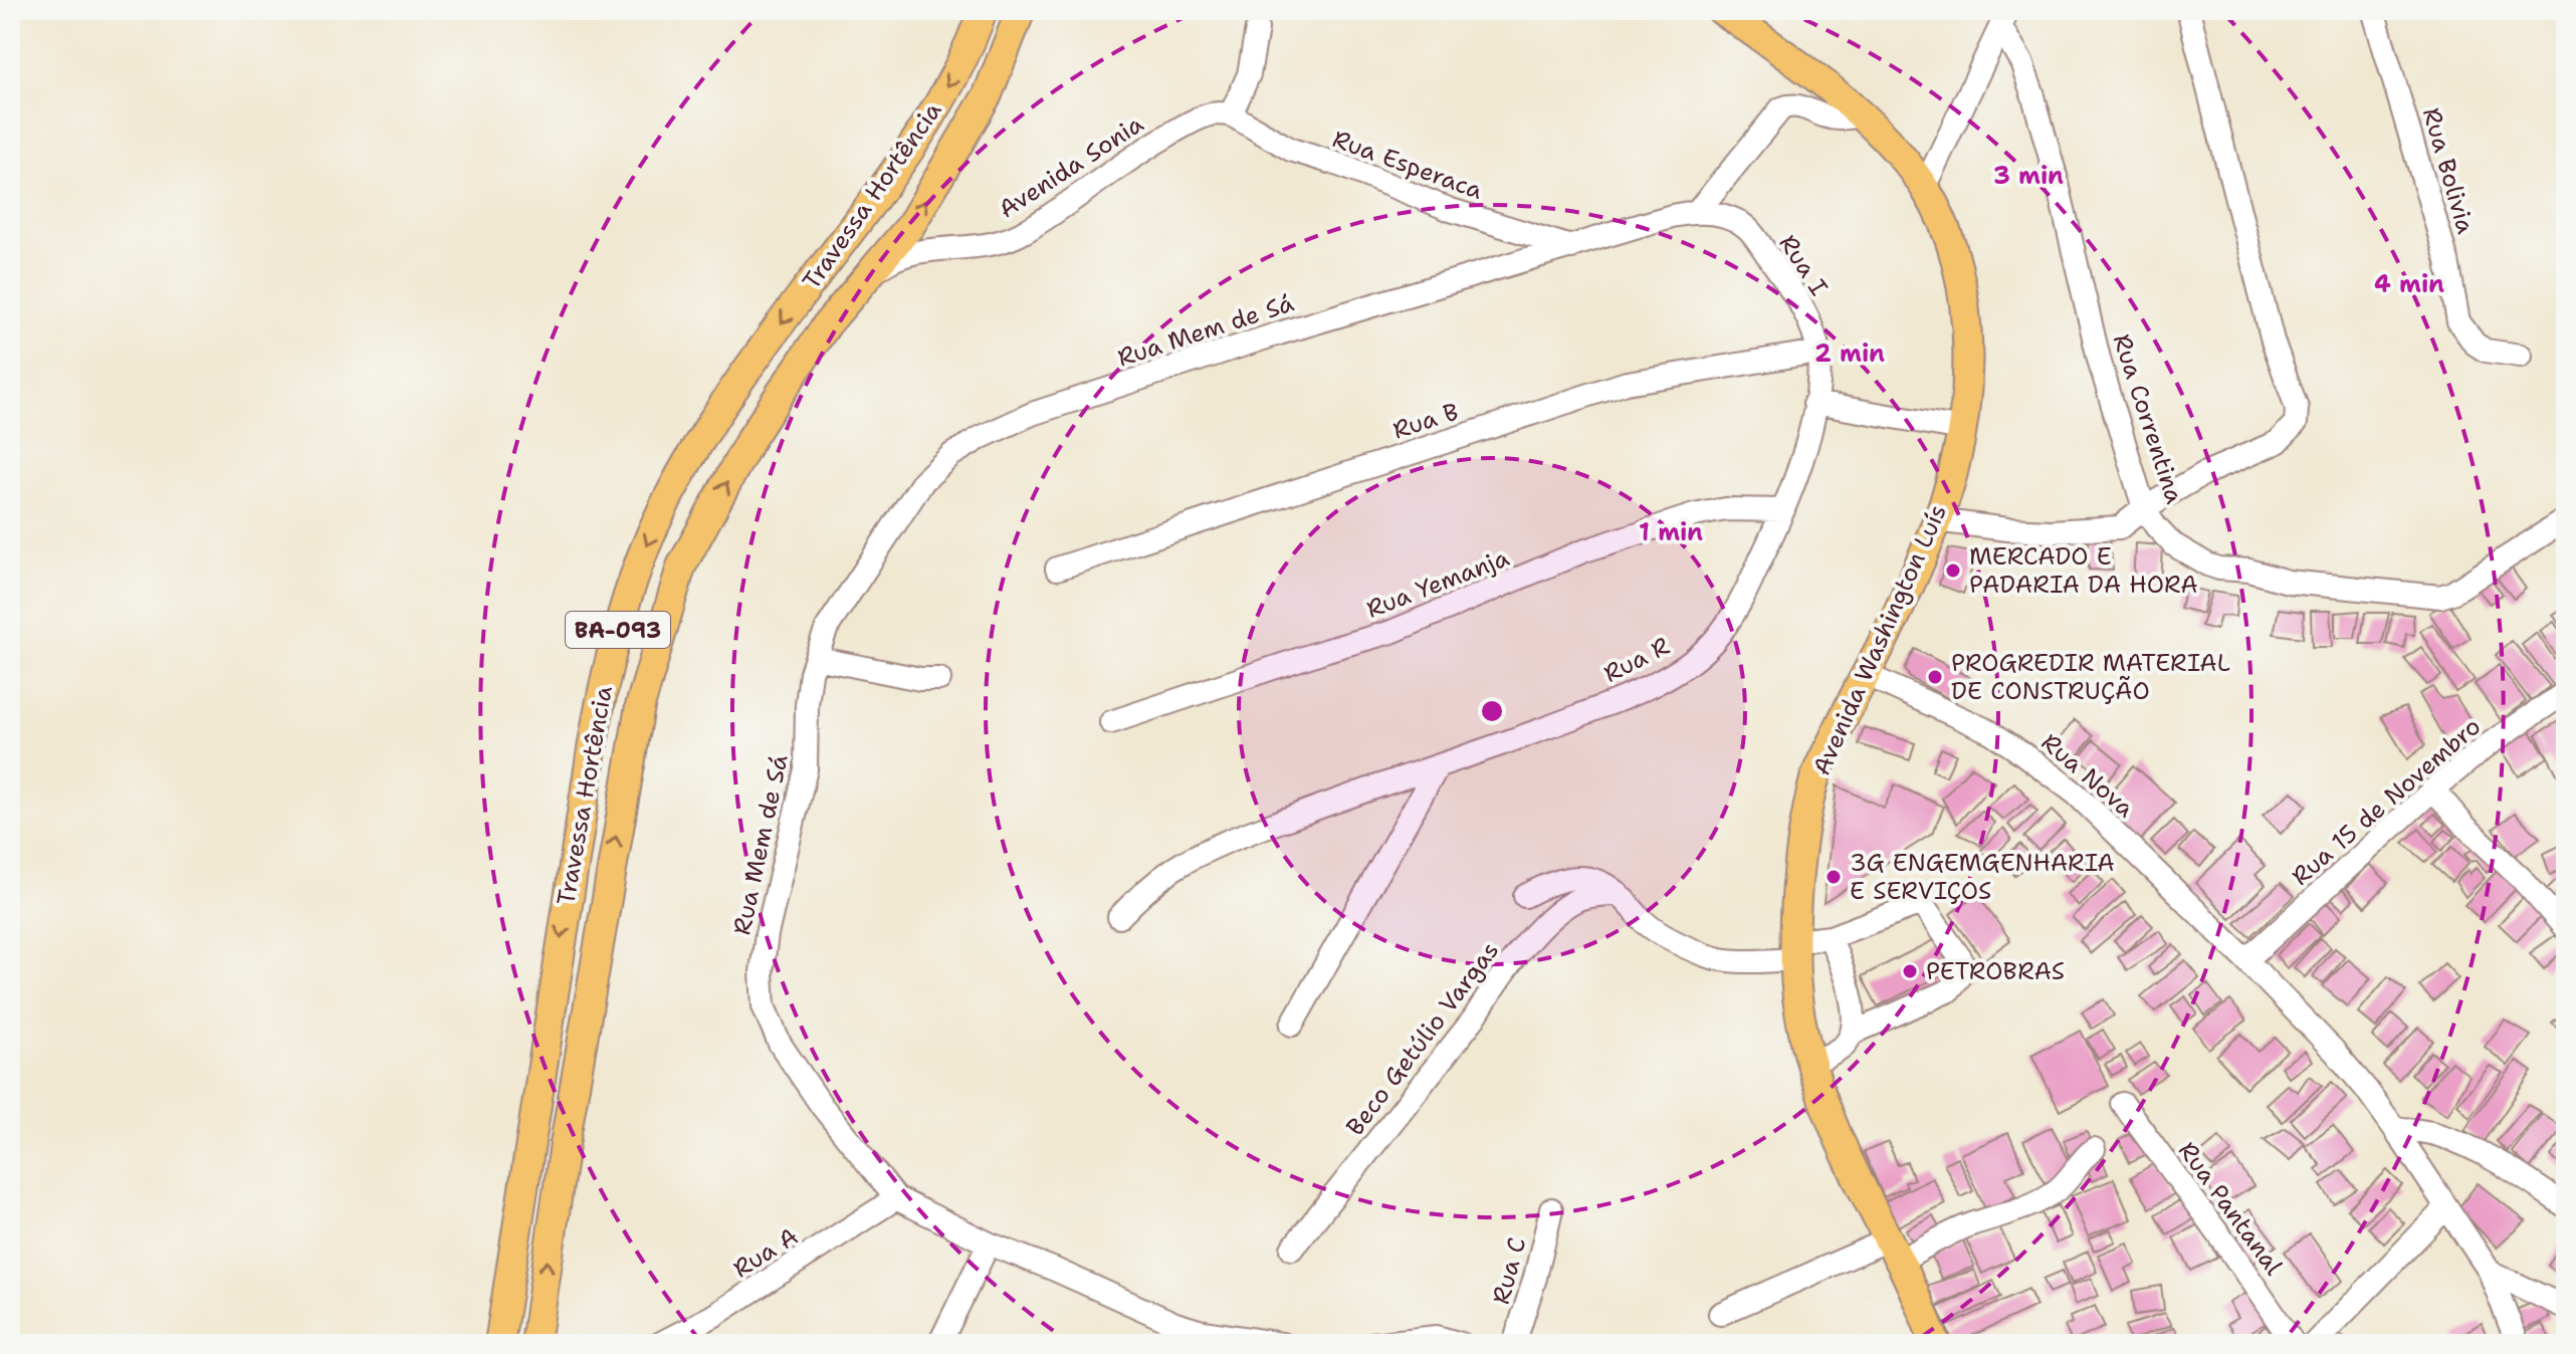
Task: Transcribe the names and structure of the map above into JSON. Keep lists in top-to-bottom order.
{
  "streets": {
    "main road": ["Travessa Hortência", "BA-093", "Avenida Washington Luís"],
    "street": [
      "Rua Esperaca",
      "Avenida Sonia",
      "Rua Bolivia",
      "Rua I",
      "Rua Mem de Sá",
      "Rua Correntina",
      "Rua B",
      "Rua Yemanja",
      "Rua R",
      "Rua Nova",
      "Rua 15 de Novembro",
      "Beco Getúlio Vargas",
      "Rua Pantanal",
      "Rua A",
      "Rua C"
    ]
  },
  "crossings": [
    ["Rua Esperaca", "Avenida Sonia"],
    ["Rua Esperaca", "Rua I"],
    ["Rua Esperaca", "Rua Mem de Sá"],
    ["Avenida Sonia", "Travessa Hortência"],
    ["Rua I", "Rua Mem de Sá"],
    ["Rua I", "Rua B"],
    ["Rua I", "Rua Yemanja"],
    ["Rua I", "Rua R"],
    ["Rua Mem de Sá", "Rua A"],
    ["Rua Yemanja", "Rua R"],
    ["Avenida Washington Luís", "Rua Nova"],
    ["Rua Nova", "Rua 15 de Novembro"]
  ],
  "places": [
    "MERCADO E PADARIA DA HORA",
    "PROGREDIR MATERIAL DE CONSTRUÇÃO",
    "3G ENGEMGENHARIA E SERVIÇOS",
    "PETROBRAS"
  ],
  "rings": [
    "3 min",
    "4 min",
    "2 min",
    "1 min"
  ]
}
